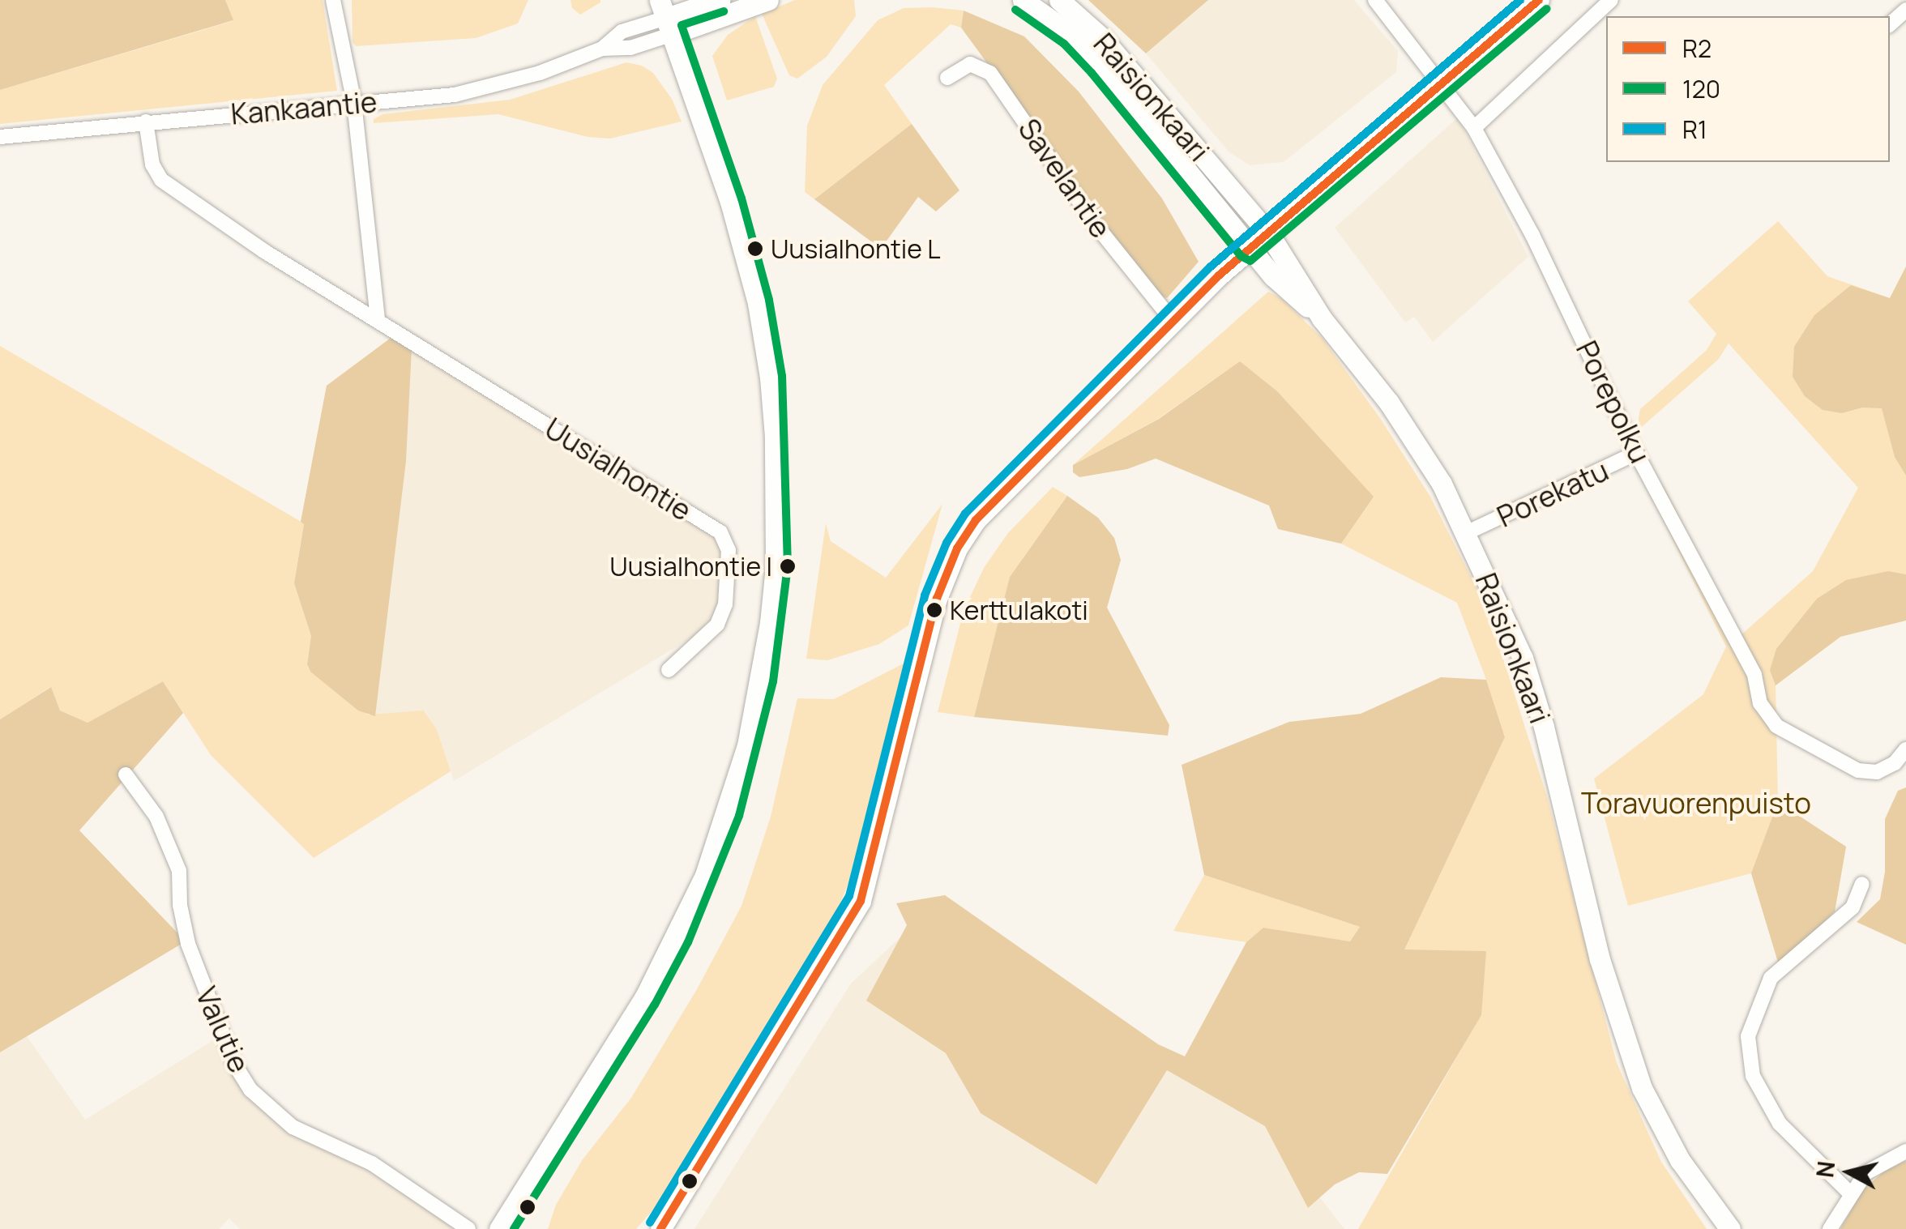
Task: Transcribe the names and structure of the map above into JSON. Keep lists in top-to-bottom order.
{
  "streets": {
    "main road": ["Raisionkaari"],
    "street": [
      "Kankaantie",
      "Savelantie",
      "Porepolku",
      "Uusialhontie",
      "Porekatu",
      "Valutie"
    ]
  },
  "crossings": [
    ["Raisionkaari", "Porekatu"],
    ["Kankaantie", "Uusialhontie"],
    ["Porepolku", "Porekatu"]
  ],
  "parks": ["Toravuorenpuisto"],
  "places": ["Uusialhontie L", "Uusialhontie I", "Kerttulakoti"],
  "lines": ["transit line R2", "transit line R1", "transit line 120"],
  "legend": ["R2", "120", "R1"],
  "north": "left"
}
